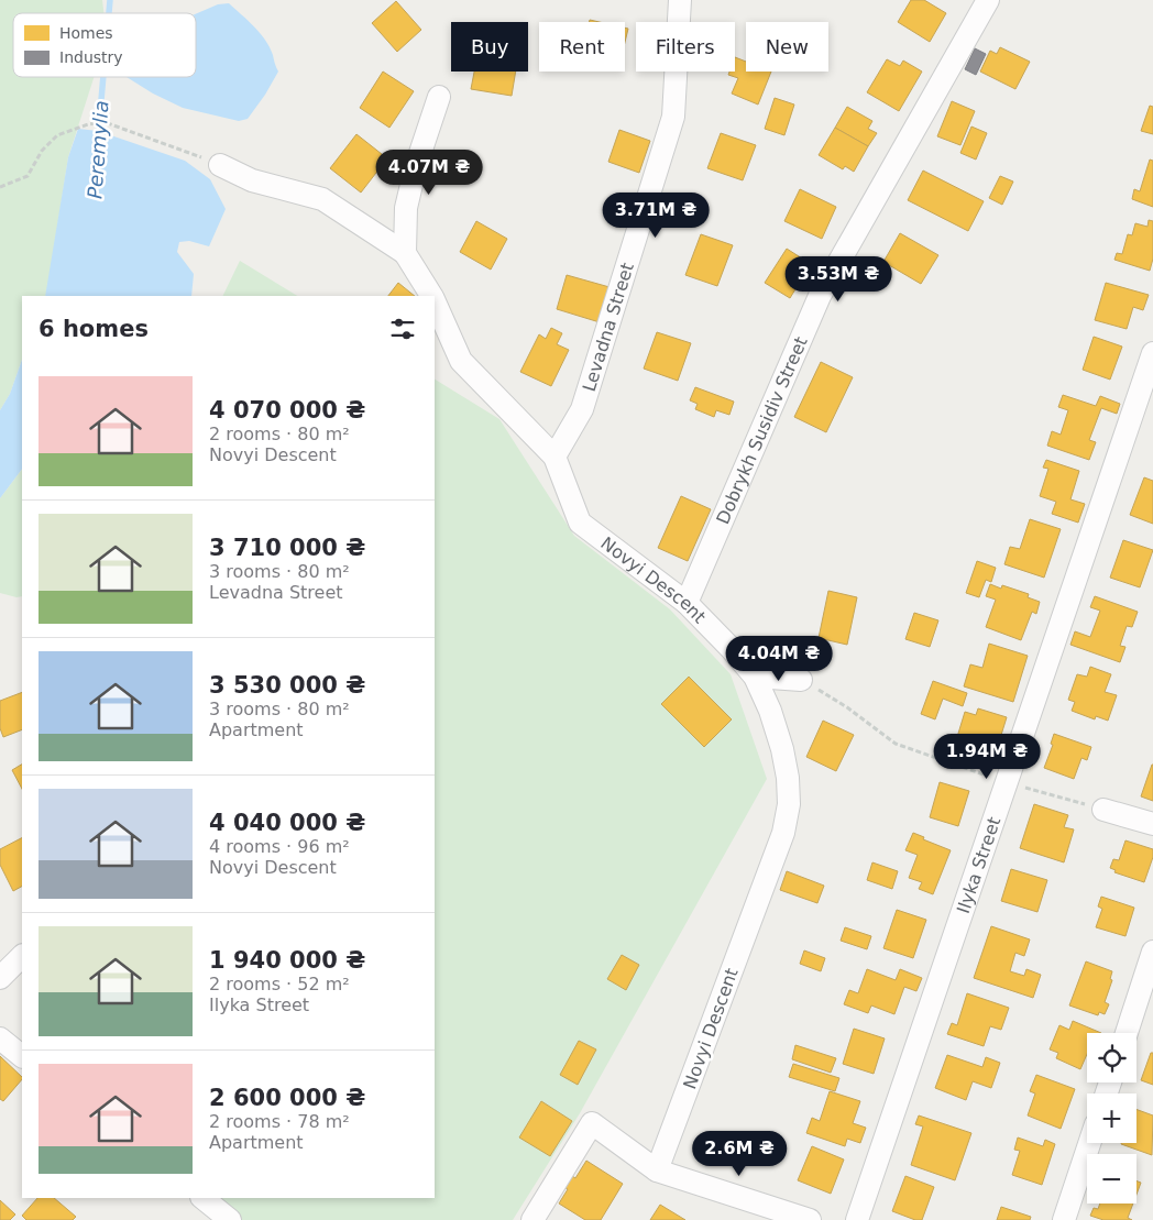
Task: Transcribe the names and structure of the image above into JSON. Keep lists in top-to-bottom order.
{
  "streets": {
    "street": [
      "Levadna Street",
      "Dobrykh Susidiv Street",
      "Novyi Descent",
      "Ilyka Street"
    ]
  },
  "crossings": [
    ["Levadna Street", "Novyi Descent"],
    ["Dobrykh Susidiv Street", "Novyi Descent"]
  ],
  "water": ["Peremylia"],
  "legend": ["Homes", "Industry"],
  "page": {
    "chip": [
      "Buy",
      "Rent",
      "Filters",
      "New"
    ],
    "price": [
      "4.07M ₴",
      "3.71M ₴",
      "3.53M ₴",
      "4.04M ₴",
      "1.94M ₴",
      "2.6M ₴"
    ],
    "heading": "6 homes",
    "list": [
      {
        "name": "4 070 000 ₴",
        "note": "2 rooms · 80 m² · Novyi Descent"
      },
      {
        "name": "3 710 000 ₴",
        "note": "3 rooms · 80 m² · Levadna Street"
      },
      {
        "name": "3 530 000 ₴",
        "note": "3 rooms · 80 m² · Apartment"
      },
      {
        "name": "4 040 000 ₴",
        "note": "4 rooms · 96 m² · Novyi Descent"
      },
      {
        "name": "1 940 000 ₴",
        "note": "2 rooms · 52 m² · Ilyka Street"
      },
      {
        "name": "2 600 000 ₴",
        "note": "2 rooms · 78 m² · Apartment"
      }
    ],
    "map_buttons": ["+", "−"]
  }
}
